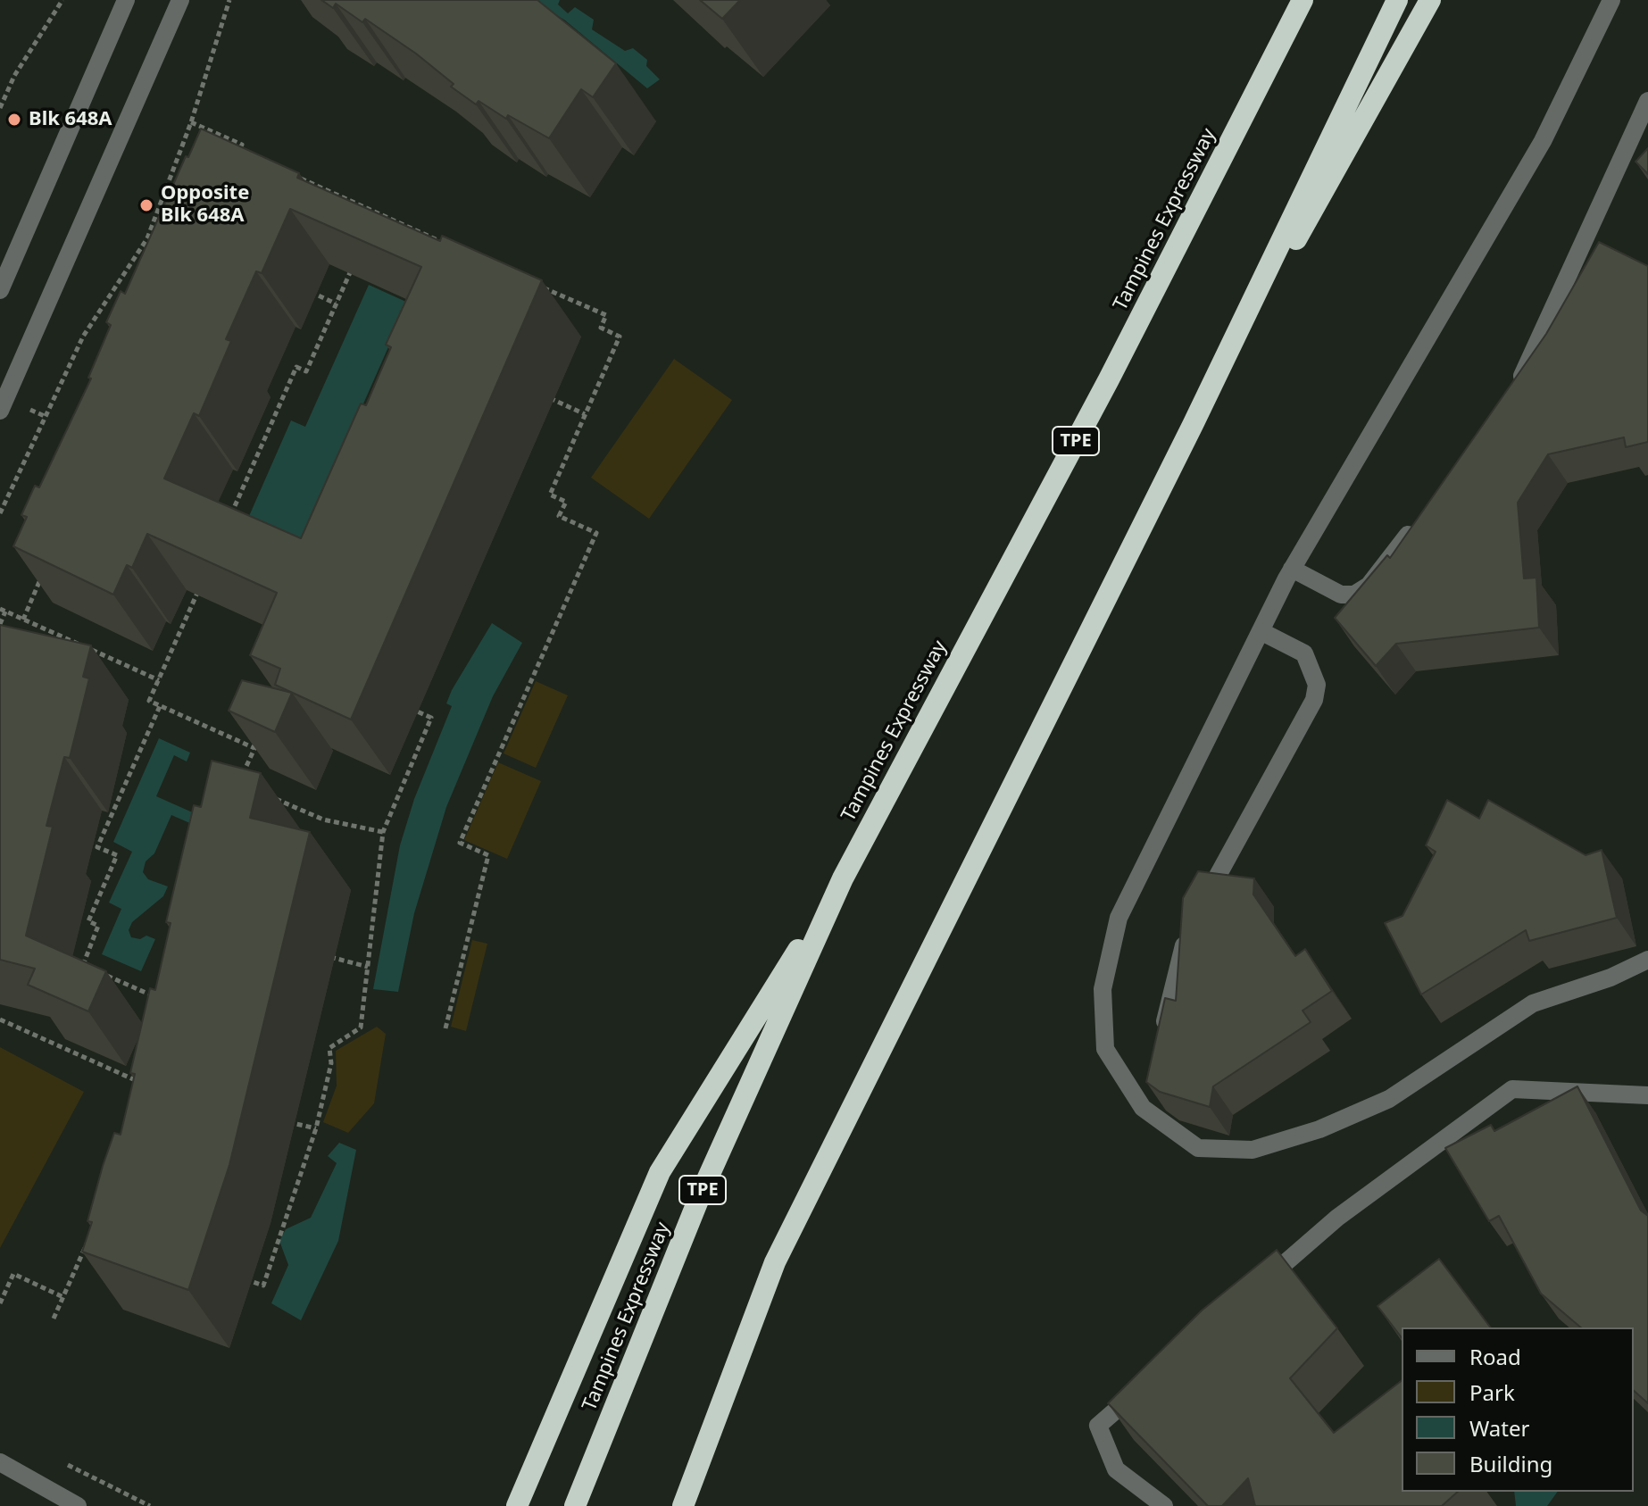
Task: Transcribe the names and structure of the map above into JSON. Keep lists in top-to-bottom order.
{
  "streets": {
    "highway": ["Tampines Expressway", "TPE"]
  },
  "places": ["Blk 648A", "Opposite Blk 648A"],
  "legend": [
    "Road",
    "Park",
    "Water",
    "Building"
  ]
}
